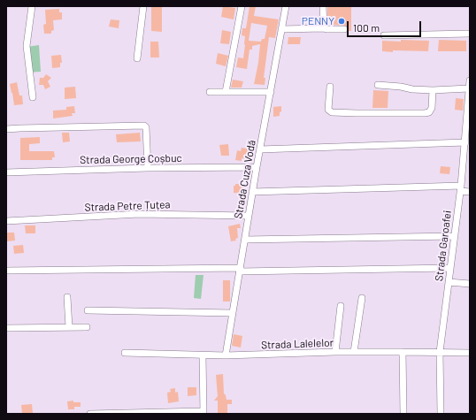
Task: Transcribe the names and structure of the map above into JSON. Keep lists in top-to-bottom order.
{
  "streets": {
    "street": [
      "Strada George Coșbuc",
      "Strada Cuza Vodă",
      "Strada Petre Țuțea",
      "Strada Garoafei",
      "Strada Lalelelor"
    ]
  },
  "crossings": [
    ["Strada George Coșbuc", "Strada Cuza Vodă"],
    ["Strada Cuza Vodă", "Strada Petre Țuțea"],
    ["Strada Cuza Vodă", "Strada Lalelelor"],
    ["Strada Garoafei", "Strada Lalelelor"]
  ],
  "places": ["PENNY"],
  "scale_bar": "100 m"
}
